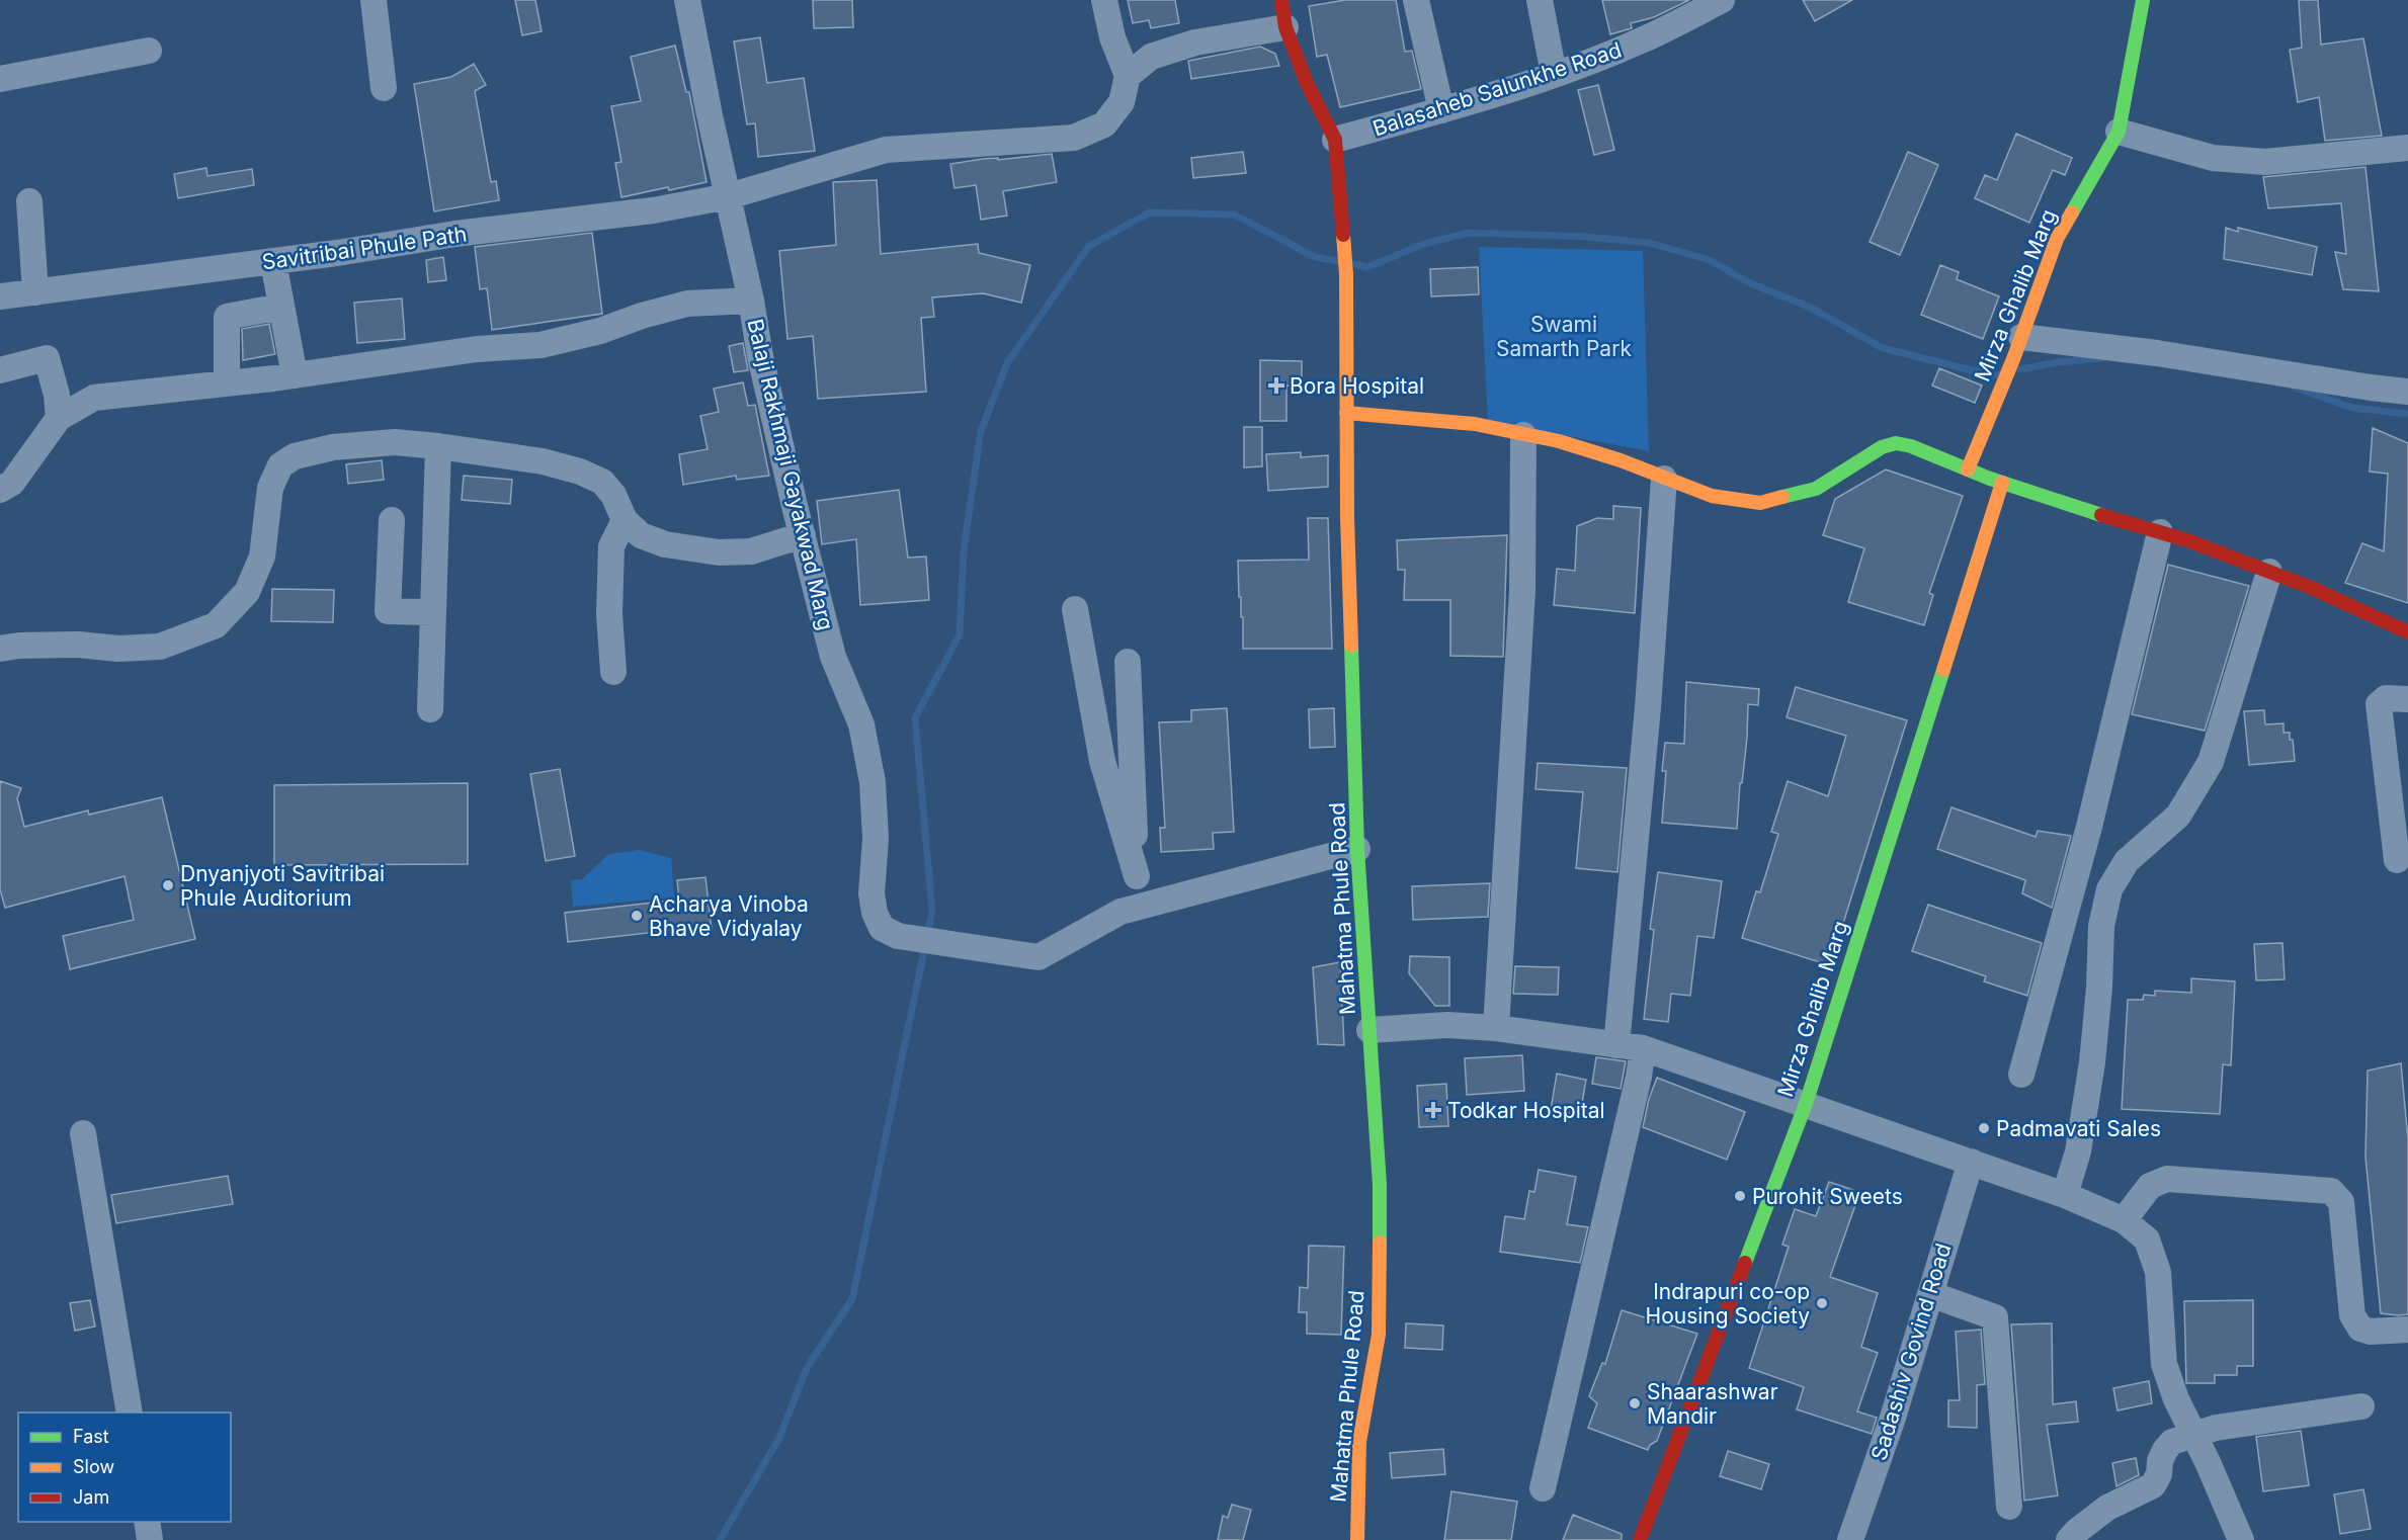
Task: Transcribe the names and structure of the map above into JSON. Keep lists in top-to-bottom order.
{
  "streets": {
    "street": [
      "Balasaheb Salunkhe Road",
      "Savitribai Phule Path",
      "Mirza Ghalib Marg",
      "Balaji Rakhmaji Gayakwad Marg",
      "Mahatma Phule Road",
      "Sadashiv Govind Road"
    ]
  },
  "crossings": [
    ["Balasaheb Salunkhe Road", "Mahatma Phule Road"],
    ["Savitribai Phule Path", "Balaji Rakhmaji Gayakwad Marg"]
  ],
  "parks": ["Swami Samarth Park"],
  "places": {
    "health": ["Bora Hospital", "Todkar Hospital"],
    "other": [
      "Dnyanjyoti Savitribai Phule Auditorium",
      "Acharya Vinoba Bhave Vidyalay",
      "Padmavati Sales",
      "Purohit Sweets",
      "Indrapuri co-op Housing Society",
      "Shaarashwar Mandir"
    ]
  },
  "legend": ["Fast", "Slow", "Jam"]
}
